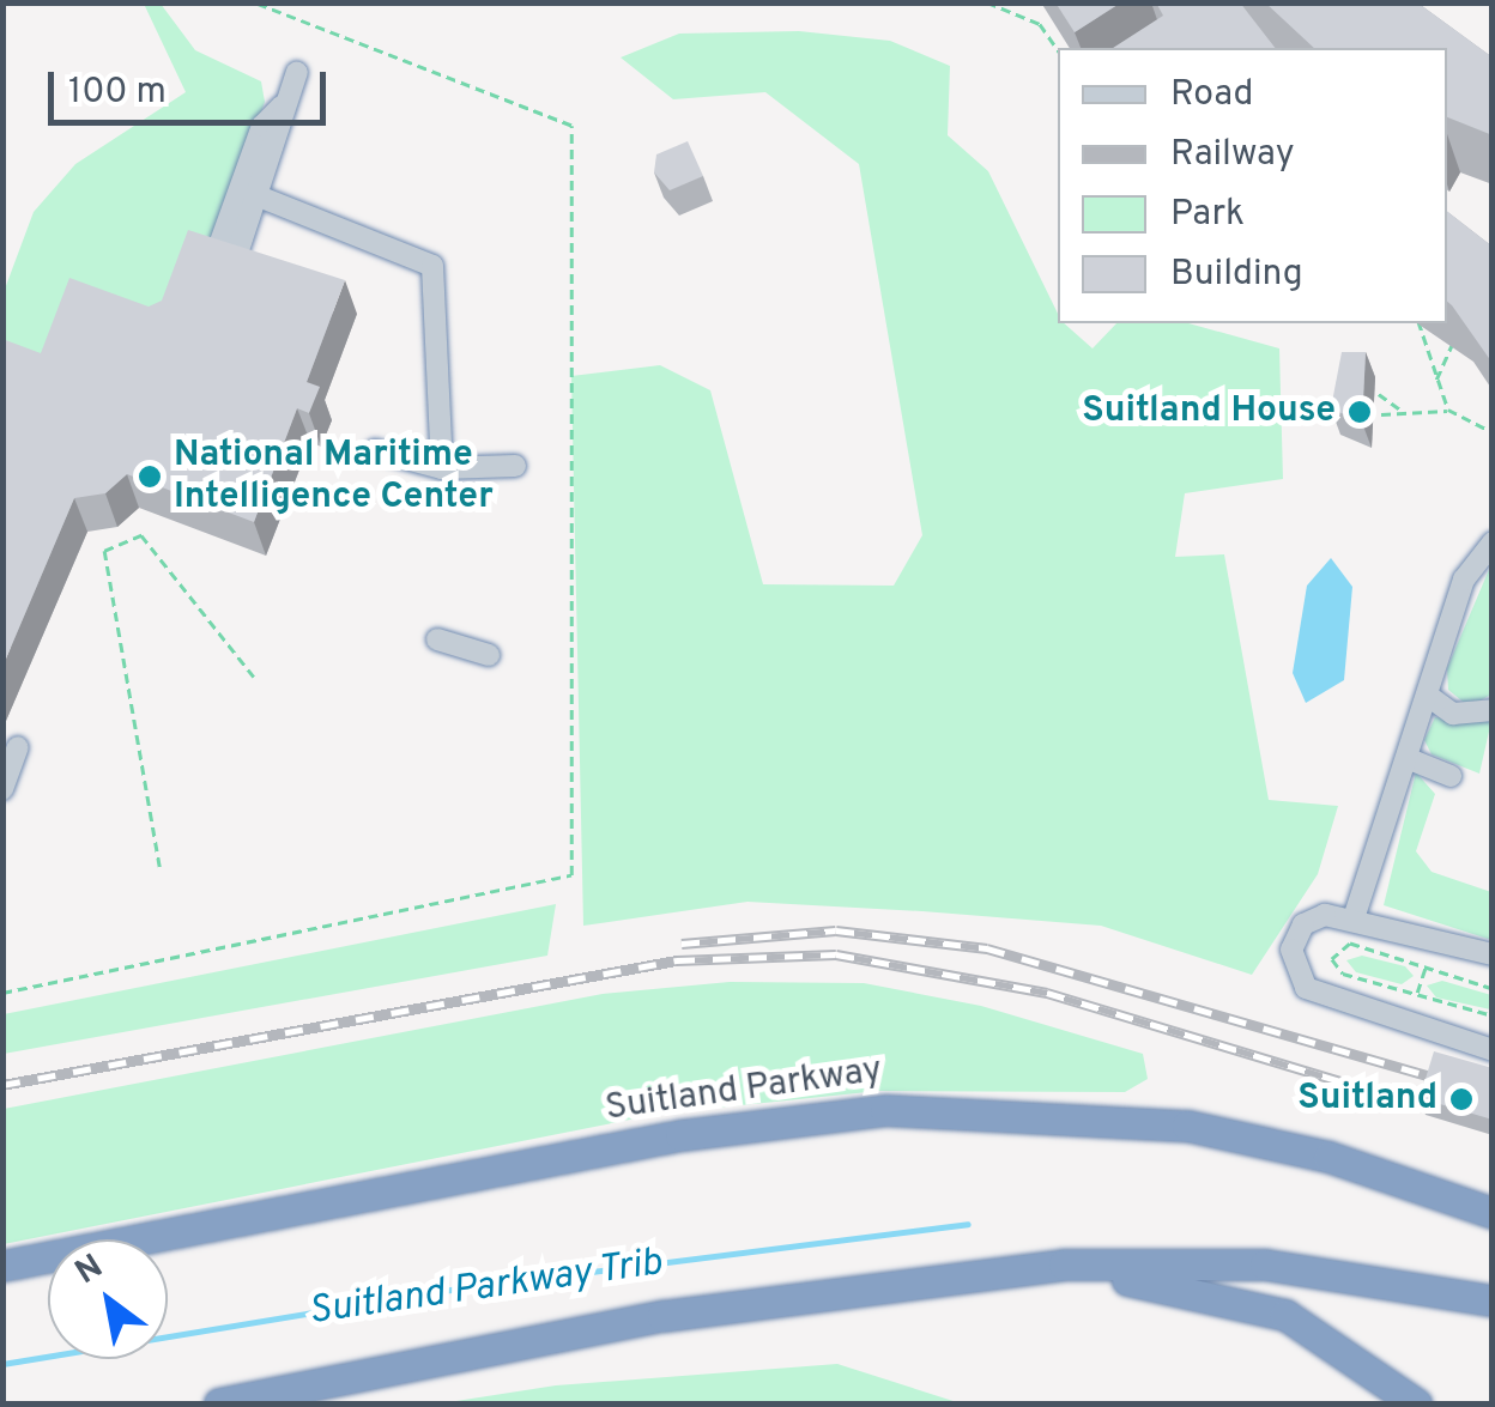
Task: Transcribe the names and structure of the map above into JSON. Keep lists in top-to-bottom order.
{
  "streets": {
    "highway": ["Suitland Parkway"]
  },
  "water": ["Suitland Parkway Trib"],
  "places": ["Suitland House", "National Maritime Intelligence Center", "Suitland"],
  "legend": [
    "Road",
    "Railway",
    "Park",
    "Building"
  ],
  "scale_bar": "100 m",
  "north": "top left"
}
